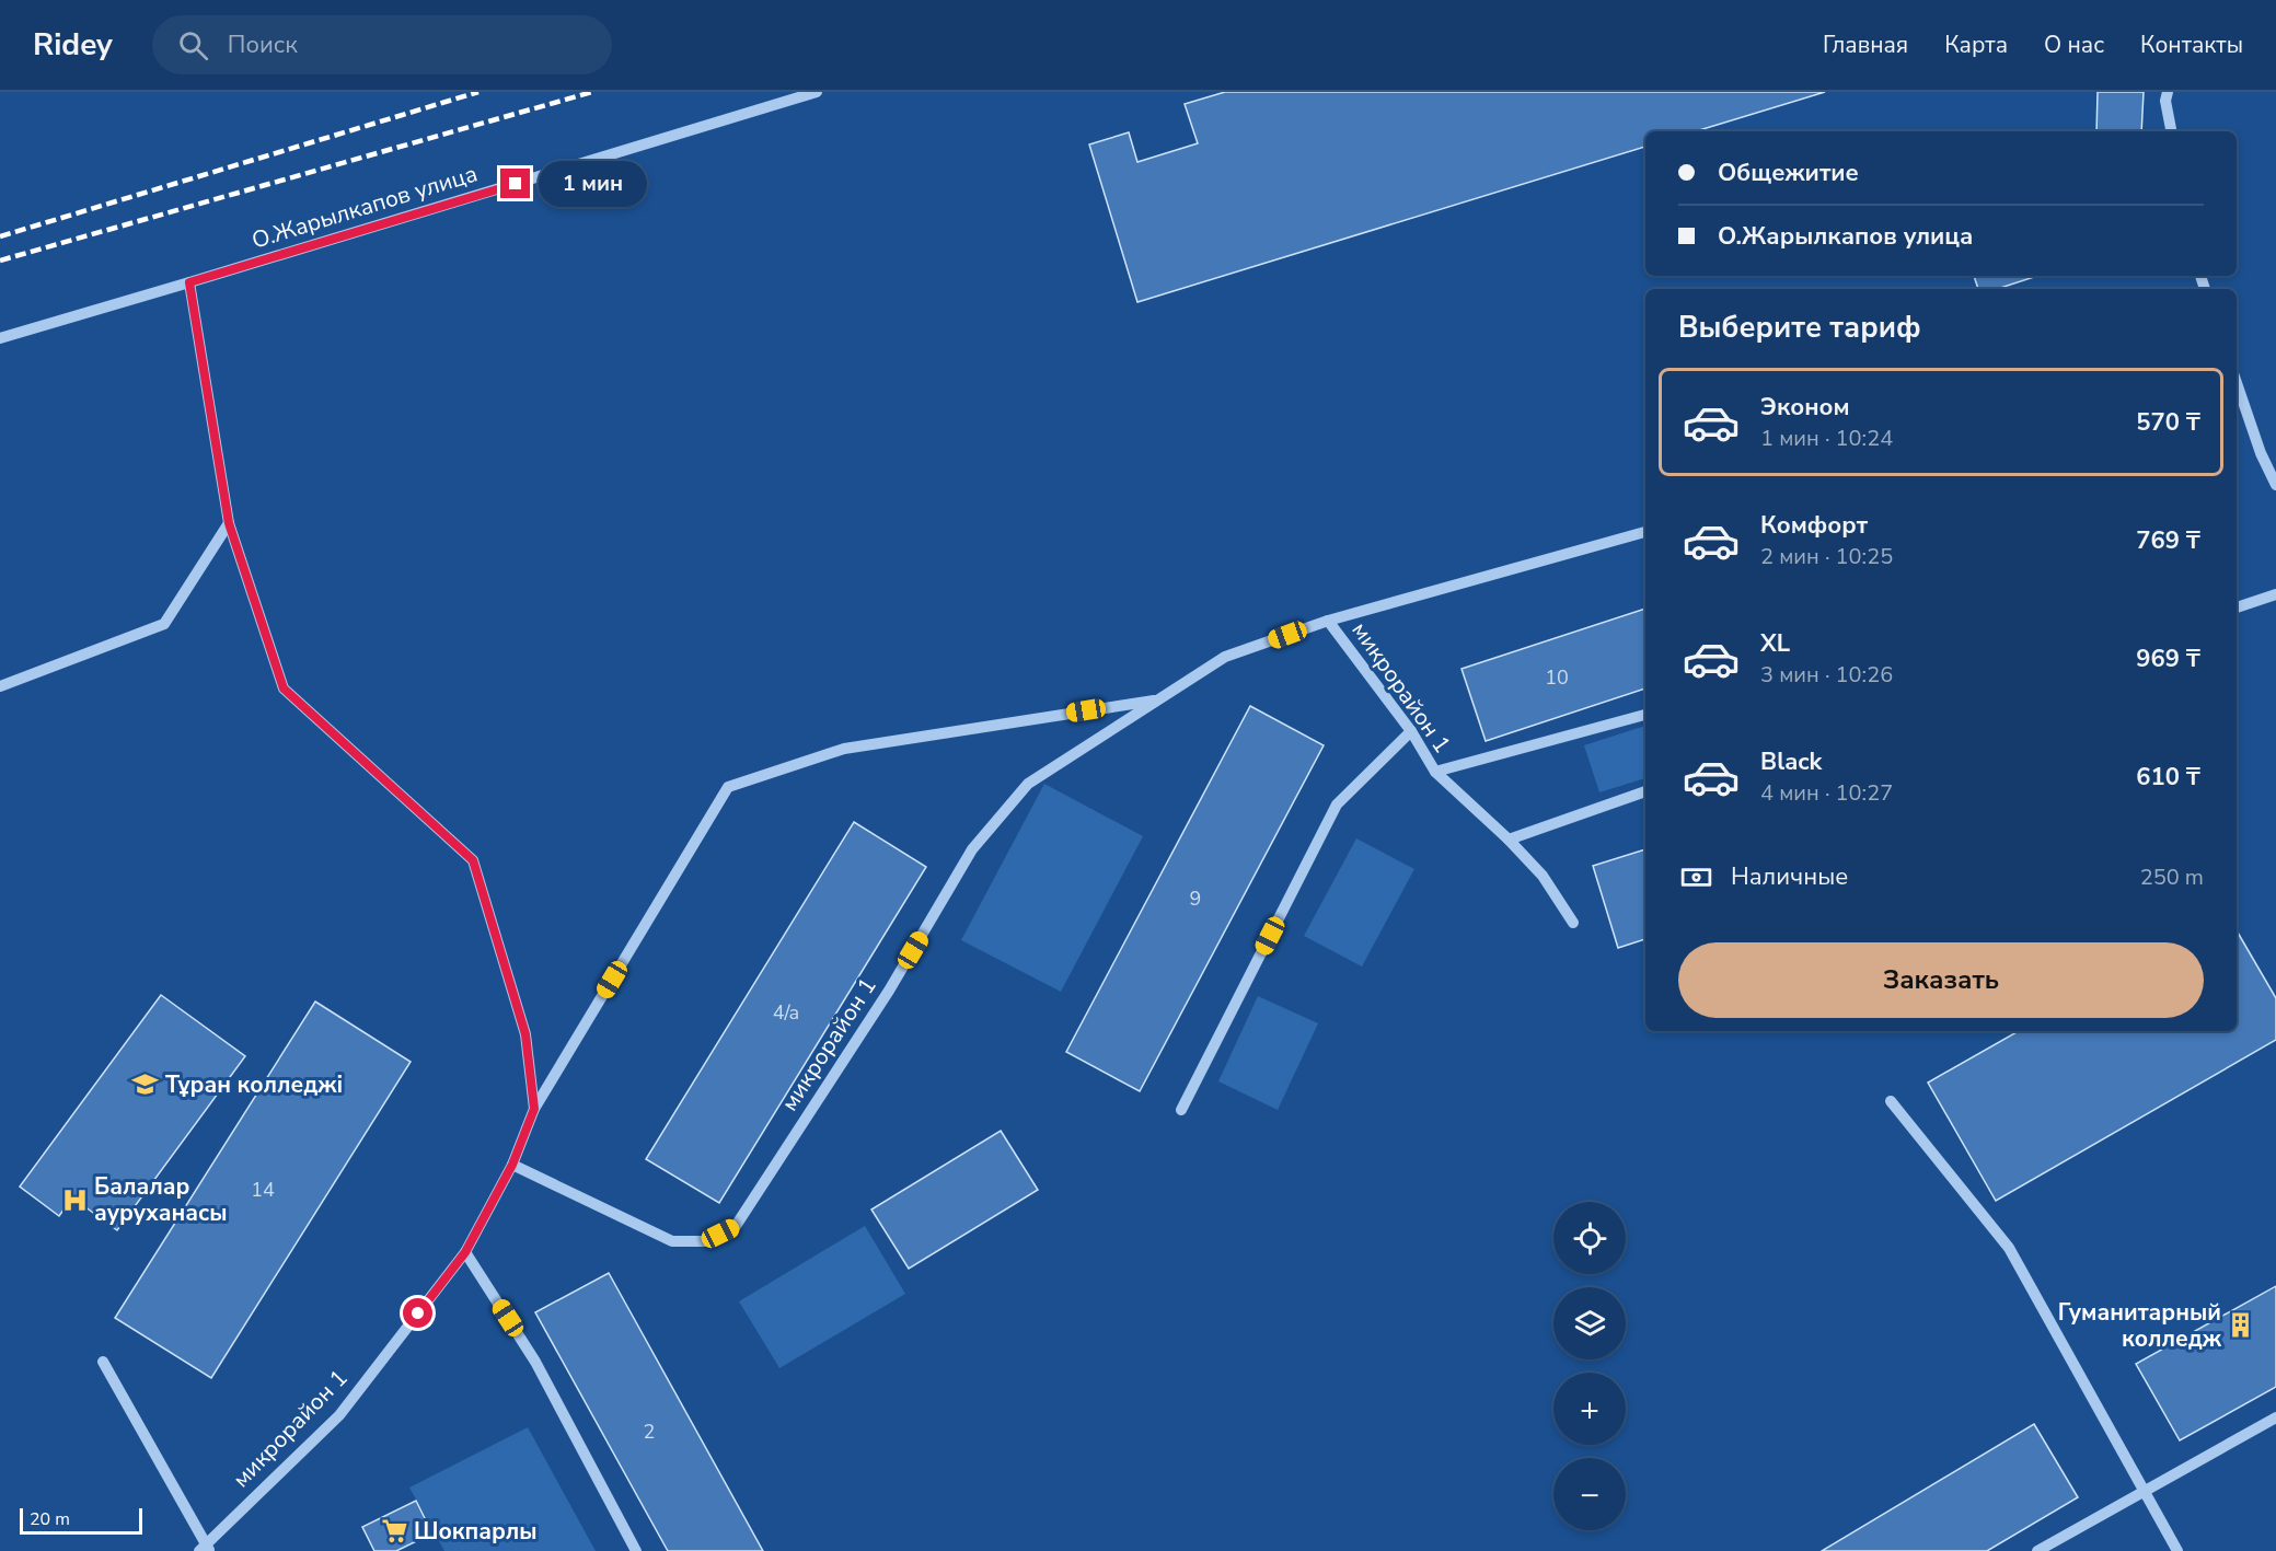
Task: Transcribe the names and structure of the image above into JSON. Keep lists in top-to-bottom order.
{
  "streets": {
    "street": ["О.Жарылкапов улица", "микрорайон 1"]
  },
  "places": {
    "school or university": ["Тұран колледжі"],
    "hospital": ["Балалар ауруханасы"],
    "building": ["Гуманитарный колледж"],
    "supermarket": ["Шокпарлы"]
  },
  "house_numbers": [
    "10",
    "9",
    "4/а",
    "14",
    "2"
  ],
  "scale_bar": "20 m",
  "page": {
    "header": "Ridey",
    "search": "Поиск",
    "nav": [
      "Главная",
      "Карта",
      "О нас",
      "Контакты"
    ],
    "banner": ["Общежитие", "О.Жарылкапов улица"],
    "bubble": "1 мин",
    "heading": "Выберите тариф",
    "list": [
      {
        "name": "Эконом",
        "note": "1 мин · 10:24",
        "value": "570 ₸"
      },
      {
        "name": "Комфорт",
        "note": "2 мин · 10:25",
        "value": "769 ₸"
      },
      {
        "name": "XL",
        "note": "3 мин · 10:26",
        "value": "969 ₸"
      },
      {
        "name": "Black",
        "note": "4 мин · 10:27",
        "value": "610 ₸"
      }
    ],
    "pay": ["Наличные", "250 m"],
    "buttons": "Заказать",
    "map_buttons": ["+", "−"],
    "scale": "20 m"
  }
}
